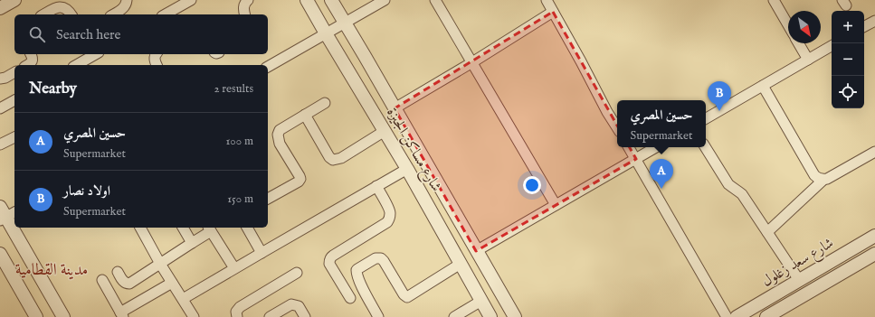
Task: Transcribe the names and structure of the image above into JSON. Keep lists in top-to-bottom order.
{
  "streets": {
    "street": ["شارع مساكن الجيزة", "شارع سعد زغلول"]
  },
  "districts": ["مدينة القطامية"],
  "north": "bottom right",
  "page": {
    "map_buttons": ["+", "−"],
    "search": "Search here",
    "heading": ["Nearby", "2 results"],
    "pins": ["B", "A"],
    "popup": ["حسين المصري", "Supermarket"],
    "list": [
      {
        "mark": "A",
        "name": "حسين المصري",
        "note": "Supermarket",
        "value": "100 m"
      },
      {
        "mark": "B",
        "name": "اولاد نصار",
        "note": "Supermarket",
        "value": "150 m"
      }
    ]
  }
}
